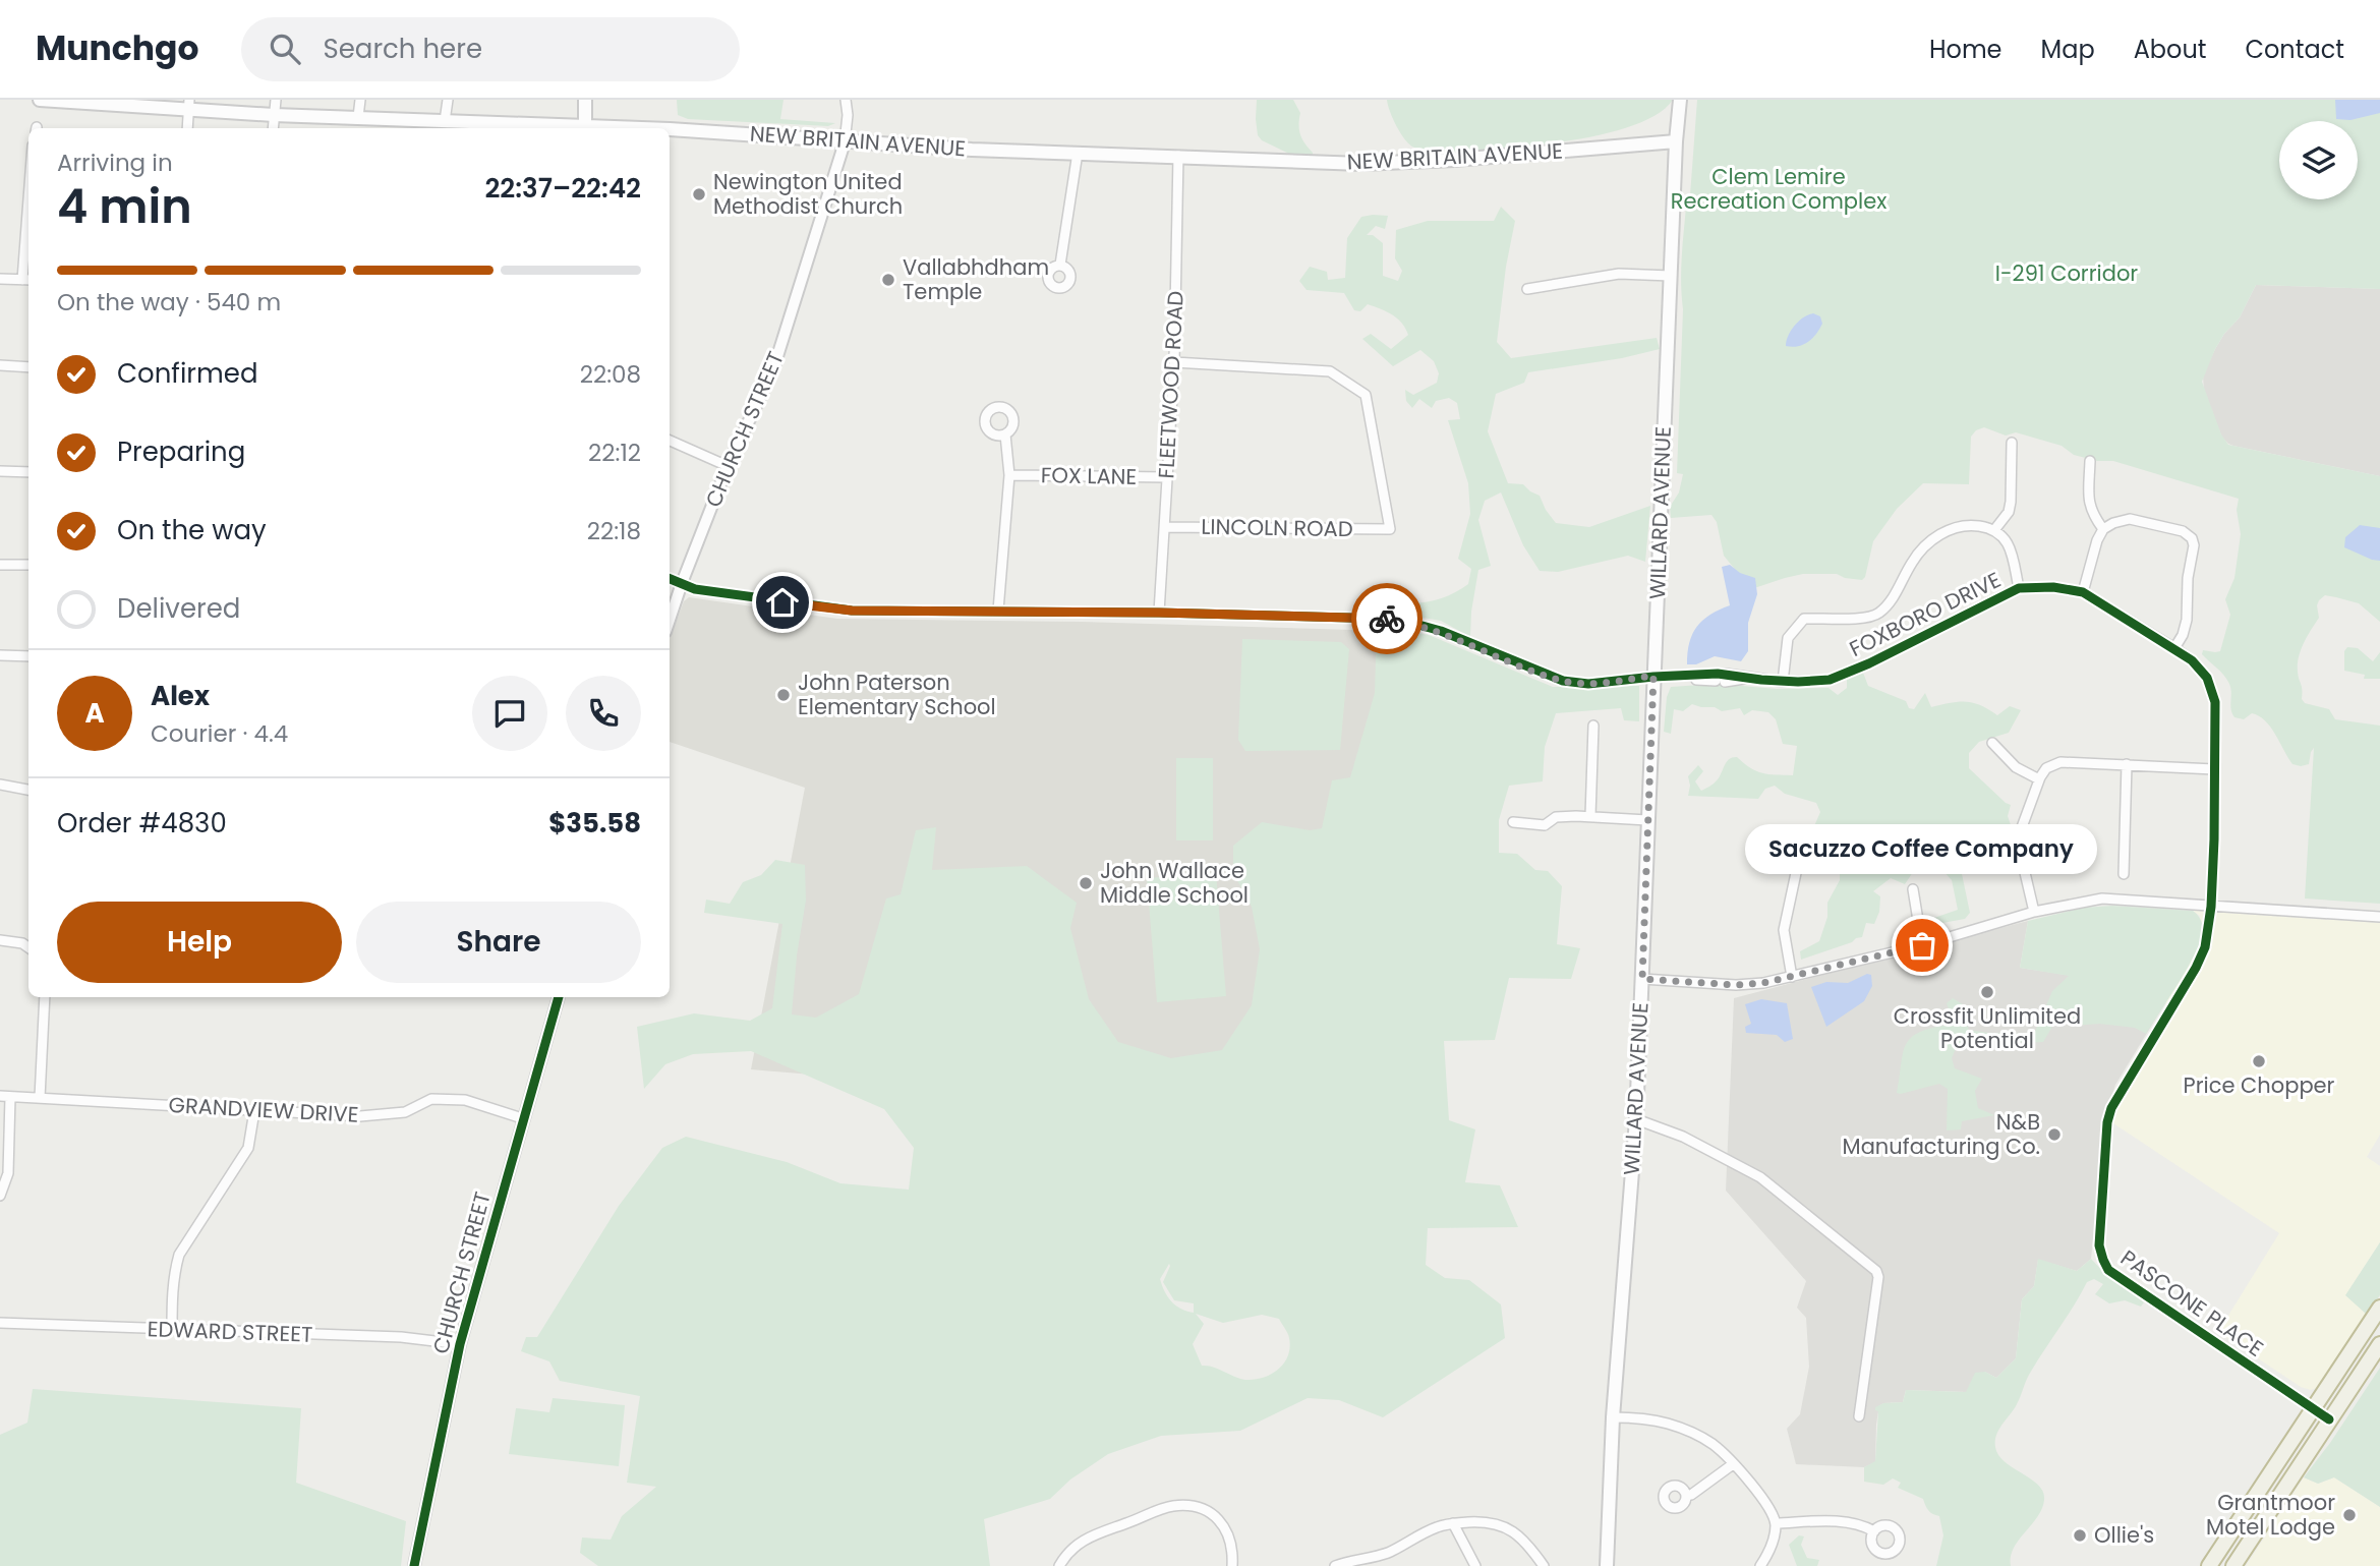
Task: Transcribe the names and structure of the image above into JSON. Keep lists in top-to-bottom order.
{
  "streets": {
    "main road": ["NEW BRITAIN AVENUE", "WILLARD AVENUE"],
    "street": [
      "FLEETWOOD ROAD",
      "CHURCH STREET",
      "FOX LANE",
      "LINCOLN ROAD",
      "FOXBORO DRIVE",
      "GRANDVIEW DRIVE",
      "PASCONE PLACE",
      "EDWARD STREET"
    ]
  },
  "crossings": [
    ["NEW BRITAIN AVENUE", "FLEETWOOD ROAD"],
    ["NEW BRITAIN AVENUE", "CHURCH STREET"],
    ["NEW BRITAIN AVENUE", "WILLARD AVENUE"],
    ["FLEETWOOD ROAD", "FOX LANE"],
    ["FLEETWOOD ROAD", "LINCOLN ROAD"],
    ["FLEETWOOD ROAD", "FOXBORO DRIVE"],
    ["CHURCH STREET", "FOXBORO DRIVE"],
    ["CHURCH STREET", "GRANDVIEW DRIVE"],
    ["CHURCH STREET", "EDWARD STREET"],
    ["WILLARD AVENUE", "FOXBORO DRIVE"],
    ["FOXBORO DRIVE", "PASCONE PLACE"]
  ],
  "parks": ["Clem Lemire Recreation Complex", "I-291 Corridor"],
  "places": [
    "Newington United Methodist Church",
    "Vallabhdham Temple",
    "John Paterson Elementary School",
    "John Wallace Middle School",
    "Sacuzzo Coffee Company",
    "Crossfit Unlimited Potential",
    "Price Chopper",
    "N&B Manufacturing Co.",
    "Grantmoor Motel Lodge",
    "Ollie's"
  ],
  "page": {
    "header": "Munchgo",
    "search": "Search here",
    "nav": [
      "Home",
      "Map",
      "About",
      "Contact"
    ],
    "heading": ["4 min", "Arriving in", "22:37–22:42"],
    "panel": [
      "Alex",
      "Courier · 4.4",
      "Order #4830",
      "$35.58"
    ],
    "bar": "On the way · 540 m",
    "list": [
      ["Confirmed", "22:08"],
      ["Preparing", "22:12"],
      ["On the way", "22:18"],
      "Delivered"
    ],
    "round": "A",
    "bubble": "Sacuzzo Coffee Company",
    "buttons": ["Help", "Share"]
  }
}
